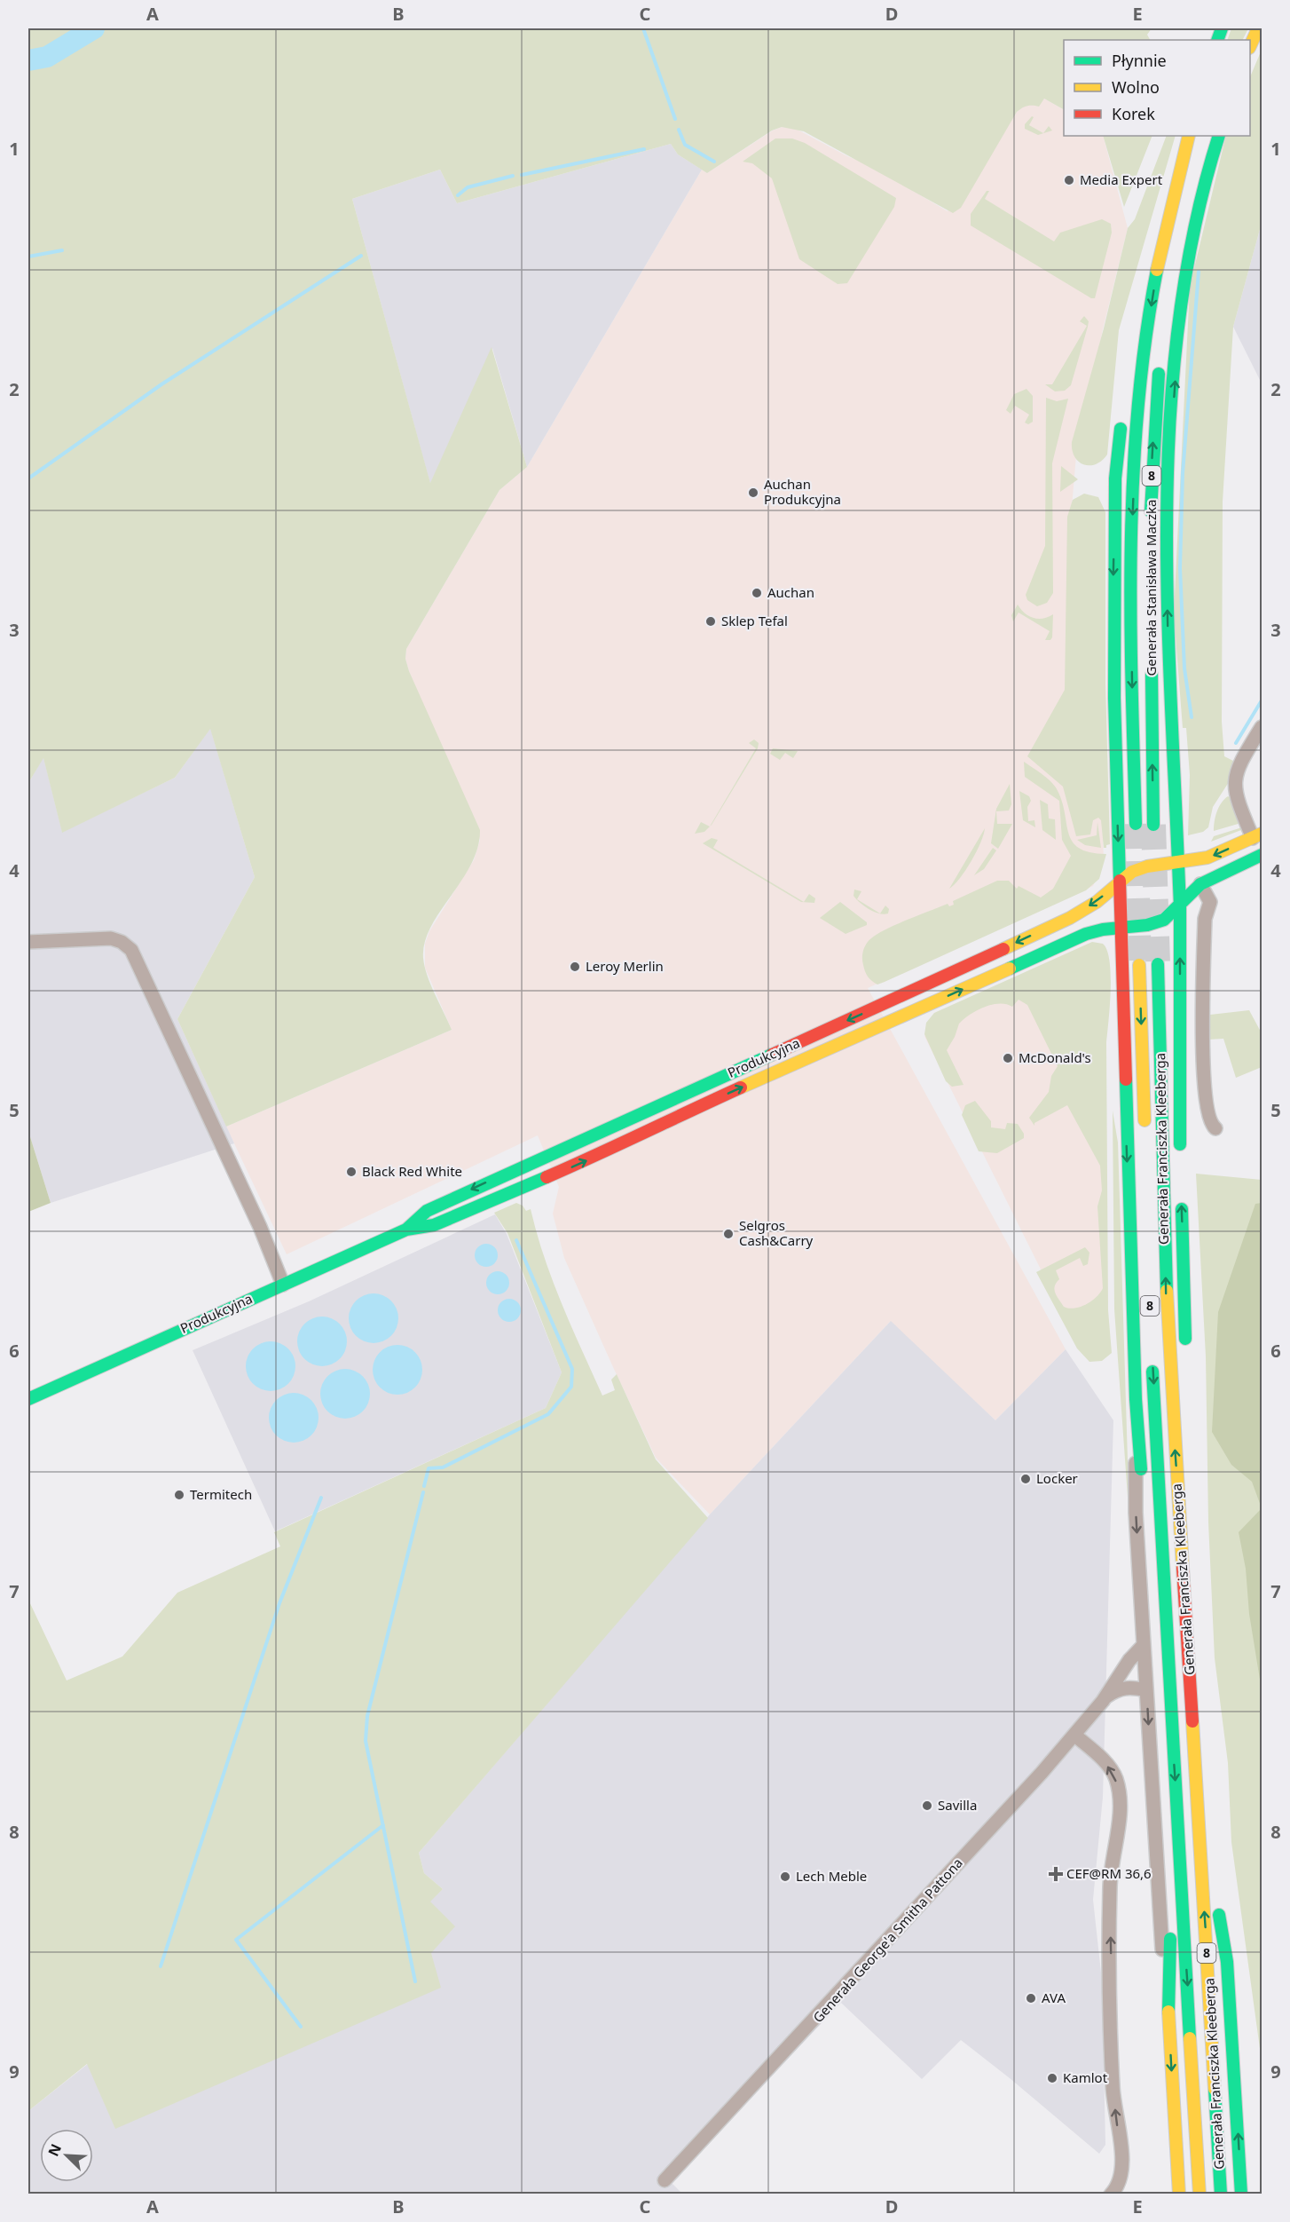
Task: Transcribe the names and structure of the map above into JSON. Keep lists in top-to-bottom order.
{
  "streets": {
    "main road": [
      "8",
      "Generała Stanisława Maczka",
      "Produkcyjna",
      "Generała Franciszka Kleeberga"
    ],
    "street": ["Generała George'a Smitha Pattona"]
  },
  "places": {
    "other": [
      "Media Expert",
      "Auchan Produkcyjna",
      "Auchan",
      "Sklep Tefal",
      "Leroy Merlin",
      "McDonald's",
      "Black Red White",
      "Selgros Cash&Carry",
      "Locker",
      "Termitech",
      "Savilla",
      "Lech Meble",
      "AVA",
      "Kamlot"
    ],
    "health": ["CEF@RM 36,6"]
  },
  "legend": ["Płynnie", "Wolno", "Korek"],
  "north": "top left",
  "grid": {
    "columns": [
      "A",
      "B",
      "C",
      "D",
      "E"
    ],
    "rows": [
      "1",
      "2",
      "3",
      "4",
      "5",
      "6",
      "7",
      "8",
      "9"
    ]
  }
}
